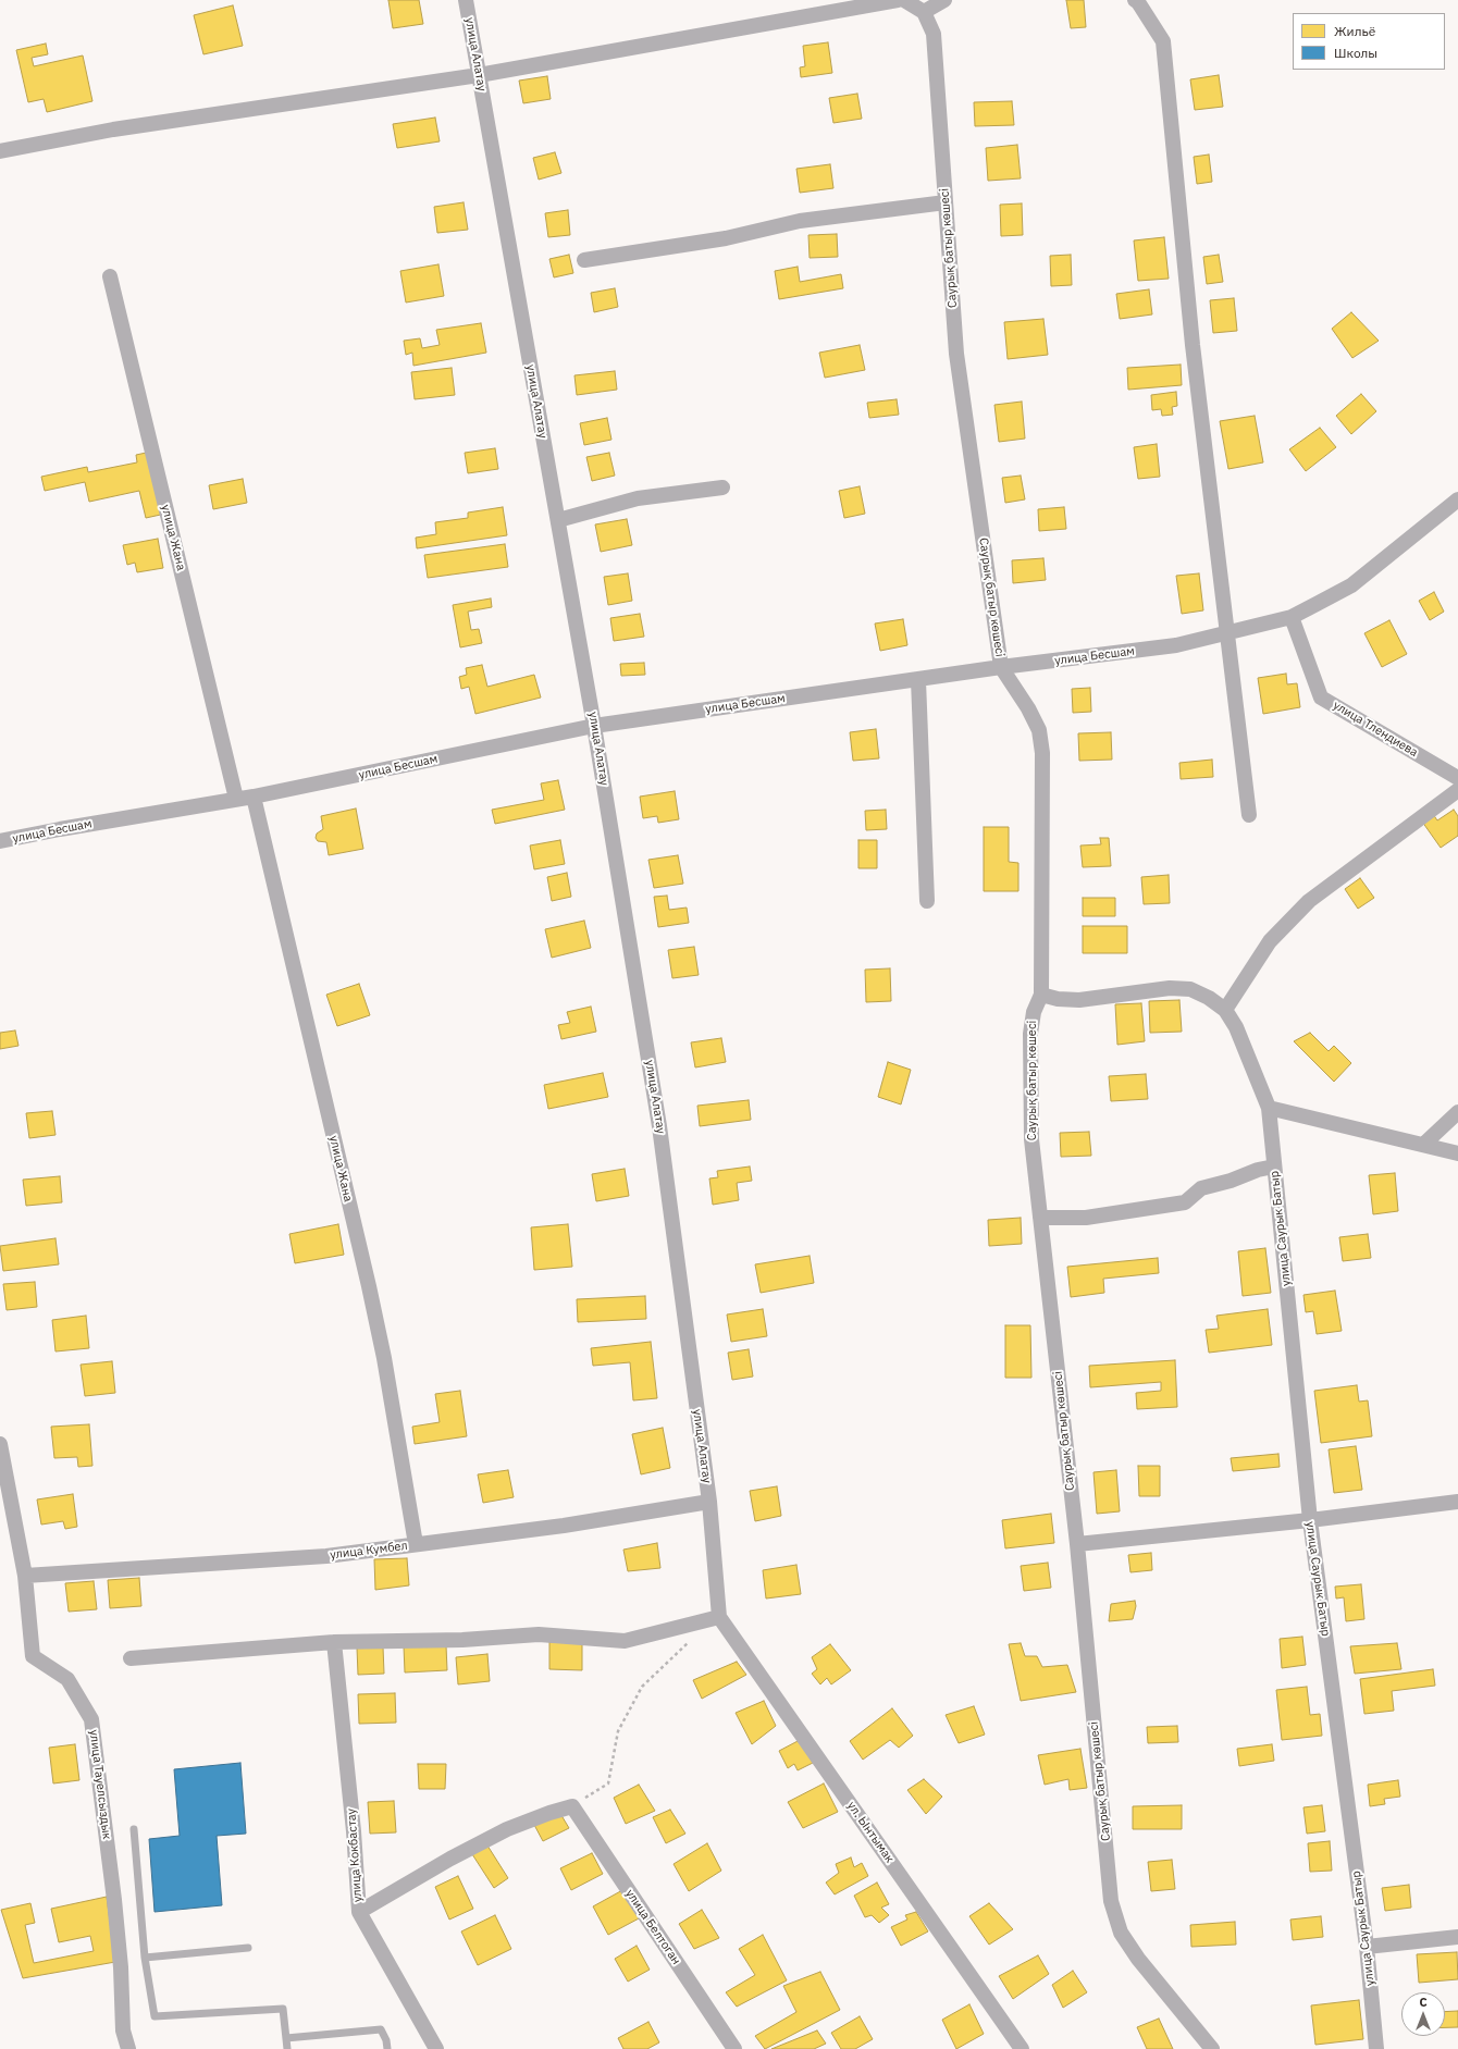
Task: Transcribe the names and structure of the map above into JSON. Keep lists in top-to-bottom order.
{
  "streets": {
    "street": [
      "улица Алатау",
      "Саурық батыр көшесі",
      "улица Жана",
      "улица Бесшам",
      "улица Тлендиева",
      "улица Саурык Батыр",
      "улица Кумбел",
      "улица Тауелсыздык",
      "ул. Ынтымак",
      "улица Кокбастау",
      "улица Белтоган"
    ]
  },
  "crossings": [
    ["улица Алатау", "улица Бесшам"],
    ["улица Алатау", "улица Кумбел"],
    ["улица Алатау", "ул. Ынтымак"],
    ["Саурық батыр көшесі", "улица Бесшам"],
    ["улица Жана", "улица Бесшам"],
    ["улица Жана", "улица Кумбел"],
    ["улица Бесшам", "улица Тлендиева"],
    ["улица Кумбел", "улица Тауелсыздык"]
  ],
  "legend": ["Жильё", "Школы"],
  "north": "top"
}
